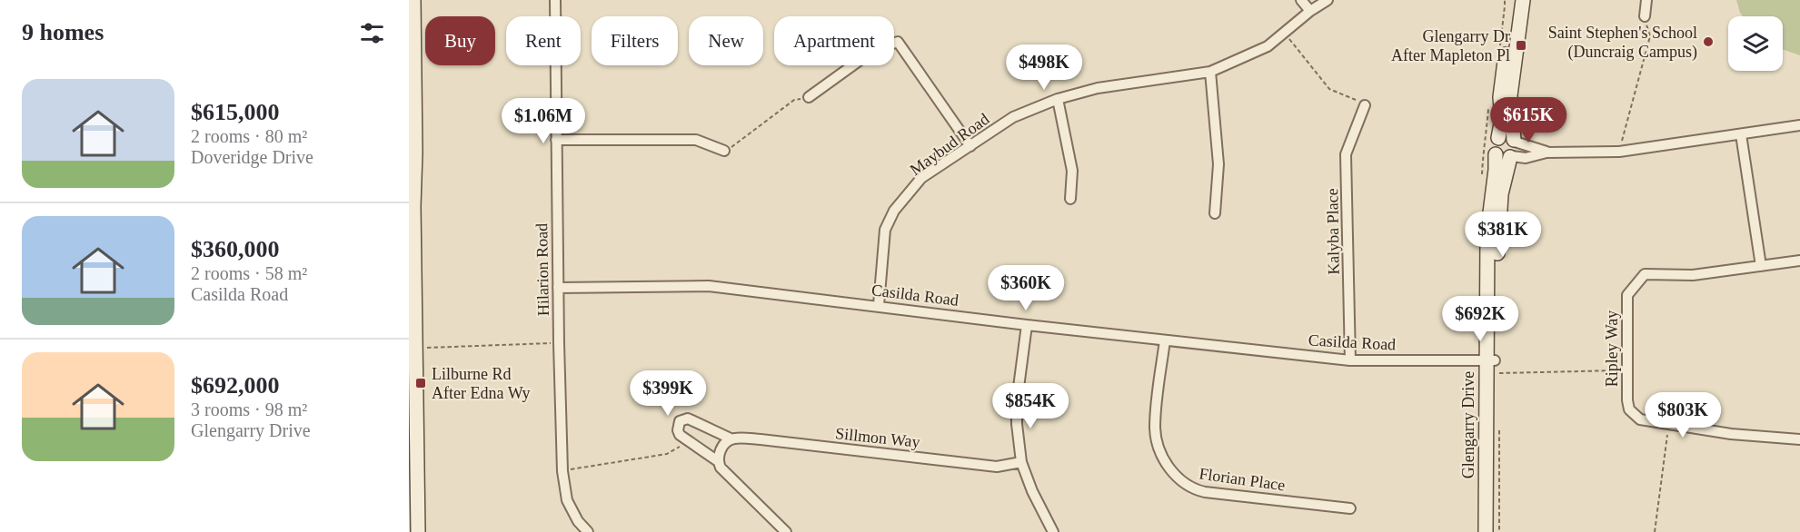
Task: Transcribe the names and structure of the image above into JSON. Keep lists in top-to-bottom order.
{
  "streets": {
    "main road": ["Glengarry Drive"],
    "street": [
      "Maybud Road",
      "Kalyba Place",
      "Hilarion Road",
      "Casilda Road",
      "Ripley Way",
      "Sillmon Way",
      "Florian Place"
    ]
  },
  "crossings": [
    ["Maybud Road", "Casilda Road"],
    ["Kalyba Place", "Casilda Road"],
    ["Hilarion Road", "Casilda Road"],
    ["Casilda Road", "Glengarry Drive"],
    ["Casilda Road", "Florian Place"]
  ],
  "places": {
    "other": ["Saint Stephen's School (Duncraig Campus)"],
    "transit": ["Glengarry Dr After Mapleton Pl", "Lilburne Rd After Edna Wy"]
  },
  "page": {
    "heading": "9 homes",
    "chip": [
      "Buy",
      "Rent",
      "Filters",
      "New",
      "Apartment"
    ],
    "price": [
      "$498K",
      "$615K",
      "$1.06M",
      "$381K",
      "$360K",
      "$692K",
      "$399K",
      "$854K",
      "$803K"
    ],
    "list": [
      {
        "name": "$615,000",
        "note": "2 rooms · 80 m² · Doveridge Drive"
      },
      {
        "name": "$360,000",
        "note": "2 rooms · 58 m² · Casilda Road"
      },
      {
        "name": "$692,000",
        "note": "3 rooms · 98 m² · Glengarry Drive"
      }
    ]
  }
}
